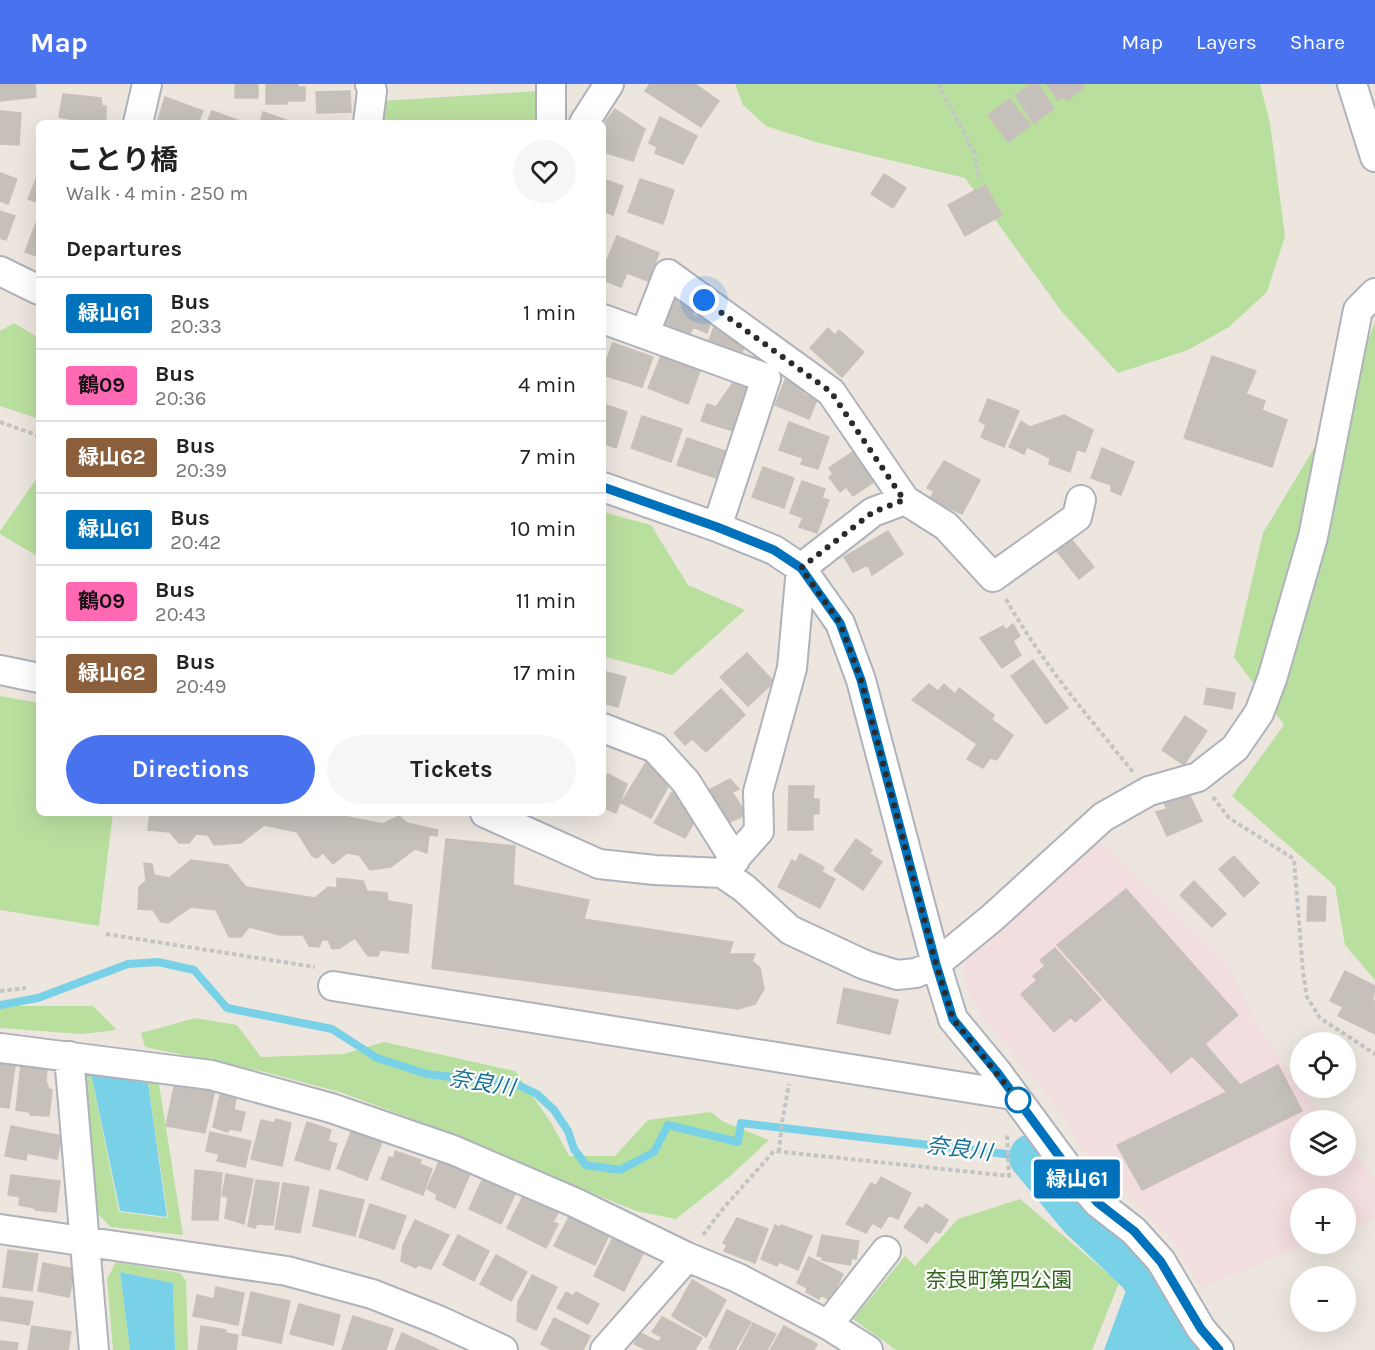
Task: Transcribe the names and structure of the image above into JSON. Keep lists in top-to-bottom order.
{
  "water": ["奈良川"],
  "parks": ["奈良町第四公園"],
  "lines": ["bus line 緑山61"],
  "page": {
    "header": "Map",
    "nav": ["Map", "Layers", "Share"],
    "on_map": "緑山61",
    "heading": [
      ["ことり橋", "Walk · 4 min · 250 m"],
      "Departures"
    ],
    "list": [
      {
        "mark": "緑山61",
        "name": "Bus",
        "note": "20:33",
        "value": "1 min"
      },
      {
        "mark": "鶴09",
        "name": "Bus",
        "note": "20:36",
        "value": "4 min"
      },
      {
        "mark": "緑山62",
        "name": "Bus",
        "note": "20:39",
        "value": "7 min"
      },
      {
        "mark": "緑山61",
        "name": "Bus",
        "note": "20:42",
        "value": "10 min"
      },
      {
        "mark": "鶴09",
        "name": "Bus",
        "note": "20:43",
        "value": "11 min"
      },
      {
        "mark": "緑山62",
        "name": "Bus",
        "note": "20:49",
        "value": "17 min"
      }
    ],
    "buttons": ["Directions", "Tickets"],
    "map_buttons": ["+", "−"]
  }
}
